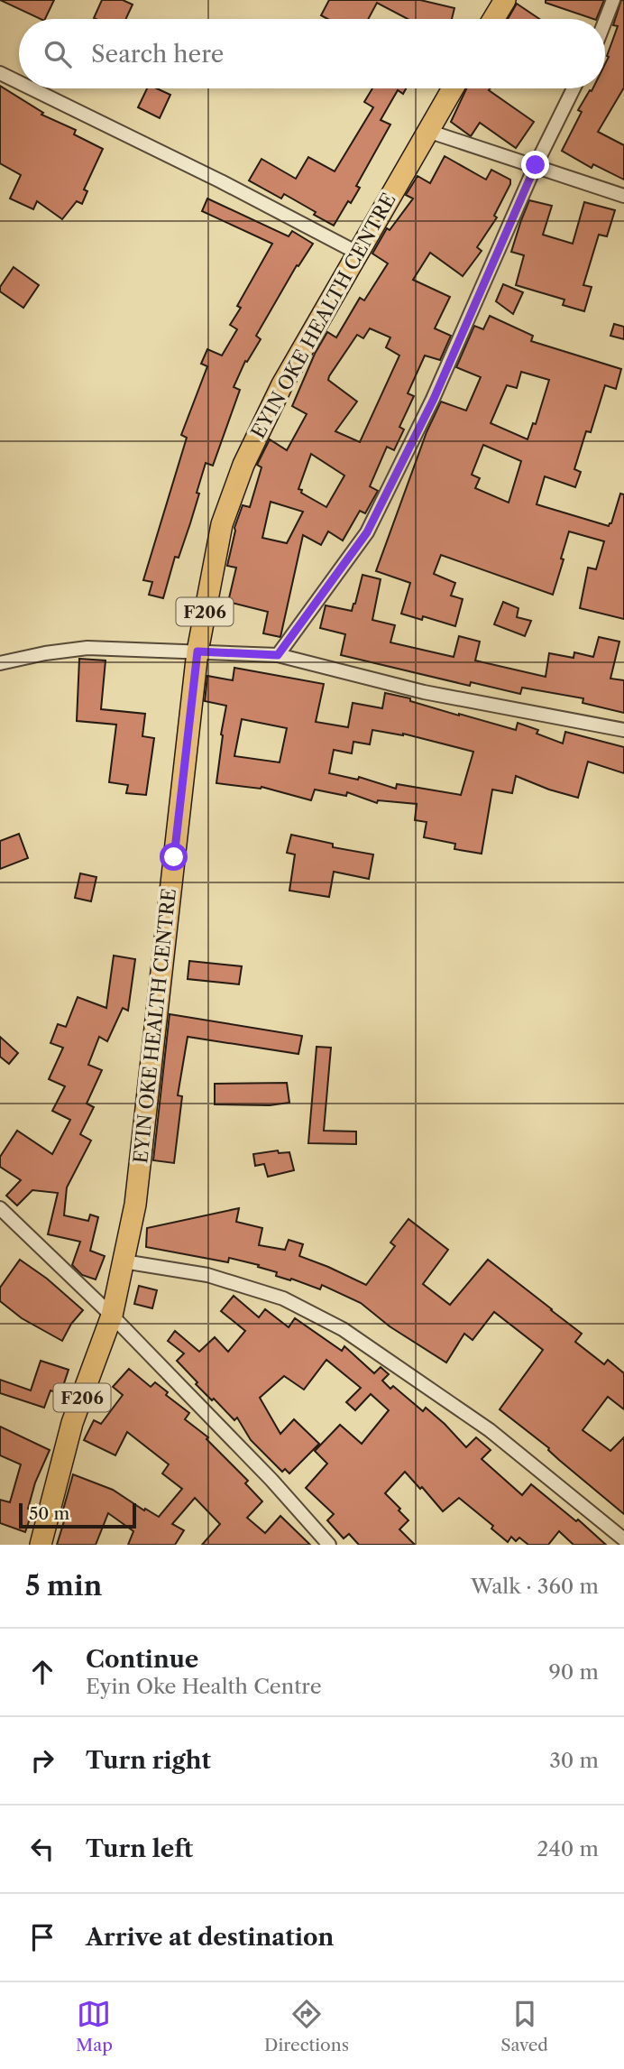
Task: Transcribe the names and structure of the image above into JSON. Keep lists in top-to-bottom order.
{
  "streets": {
    "main road": ["EYIN OKE HEALTH CENTRE", "F206"]
  },
  "crossings": [
    ["EYIN OKE HEALTH CENTRE", "F206"]
  ],
  "scale_bar": "50 m",
  "page": {
    "search": "Search here",
    "scale": "50 m",
    "heading": ["5 min", "Walk · 360 m"],
    "list": [
      ["Continue", "Eyin Oke Health Centre", "90 m"],
      ["Turn right", "30 m"],
      ["Turn left", "240 m"],
      "Arrive at destination"
    ],
    "nav": ["Map", "Directions", "Saved"]
  }
}
